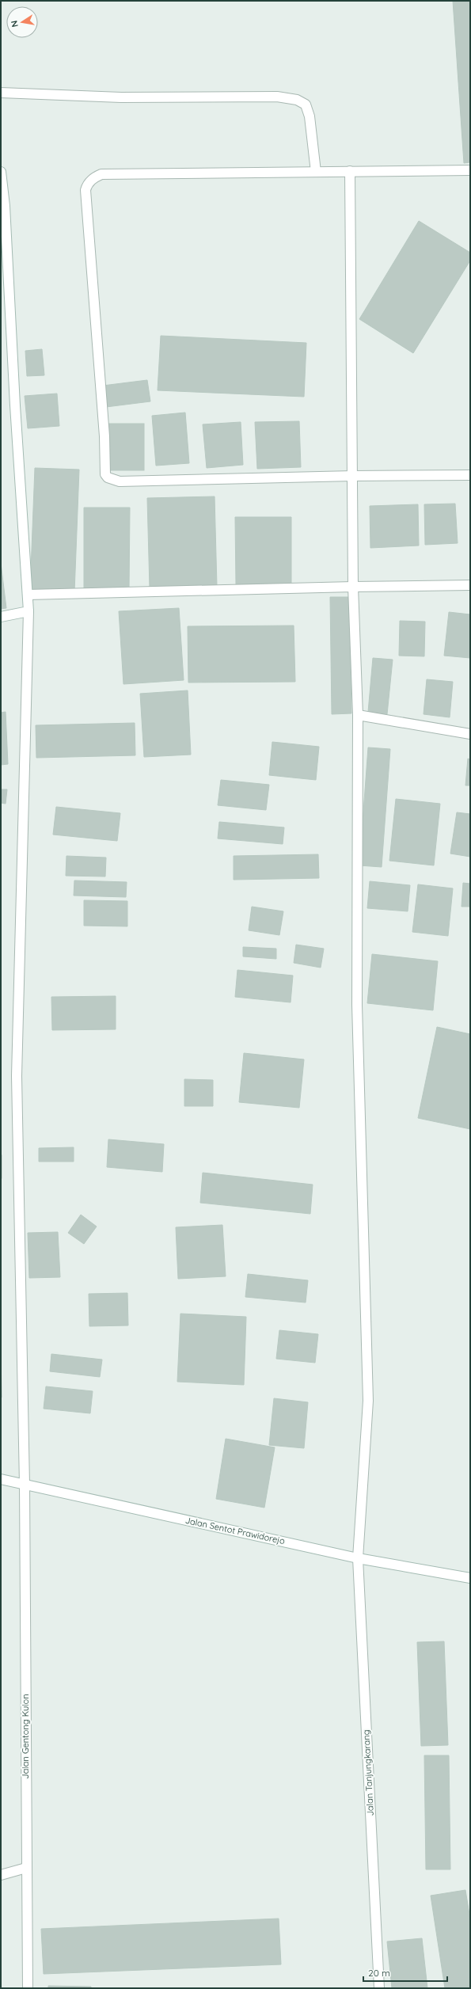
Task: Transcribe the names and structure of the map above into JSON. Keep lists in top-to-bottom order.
{
  "streets": {
    "street": ["Jalan Sentot Prawidorejo", "Jalan Gentong Kulon", "Jalan Tanjungkarang"]
  },
  "crossings": [
    ["Jalan Sentot Prawidorejo", "Jalan Gentong Kulon"],
    ["Jalan Sentot Prawidorejo", "Jalan Tanjungkarang"]
  ],
  "scale_bar": "20 m",
  "north": "left"
}
